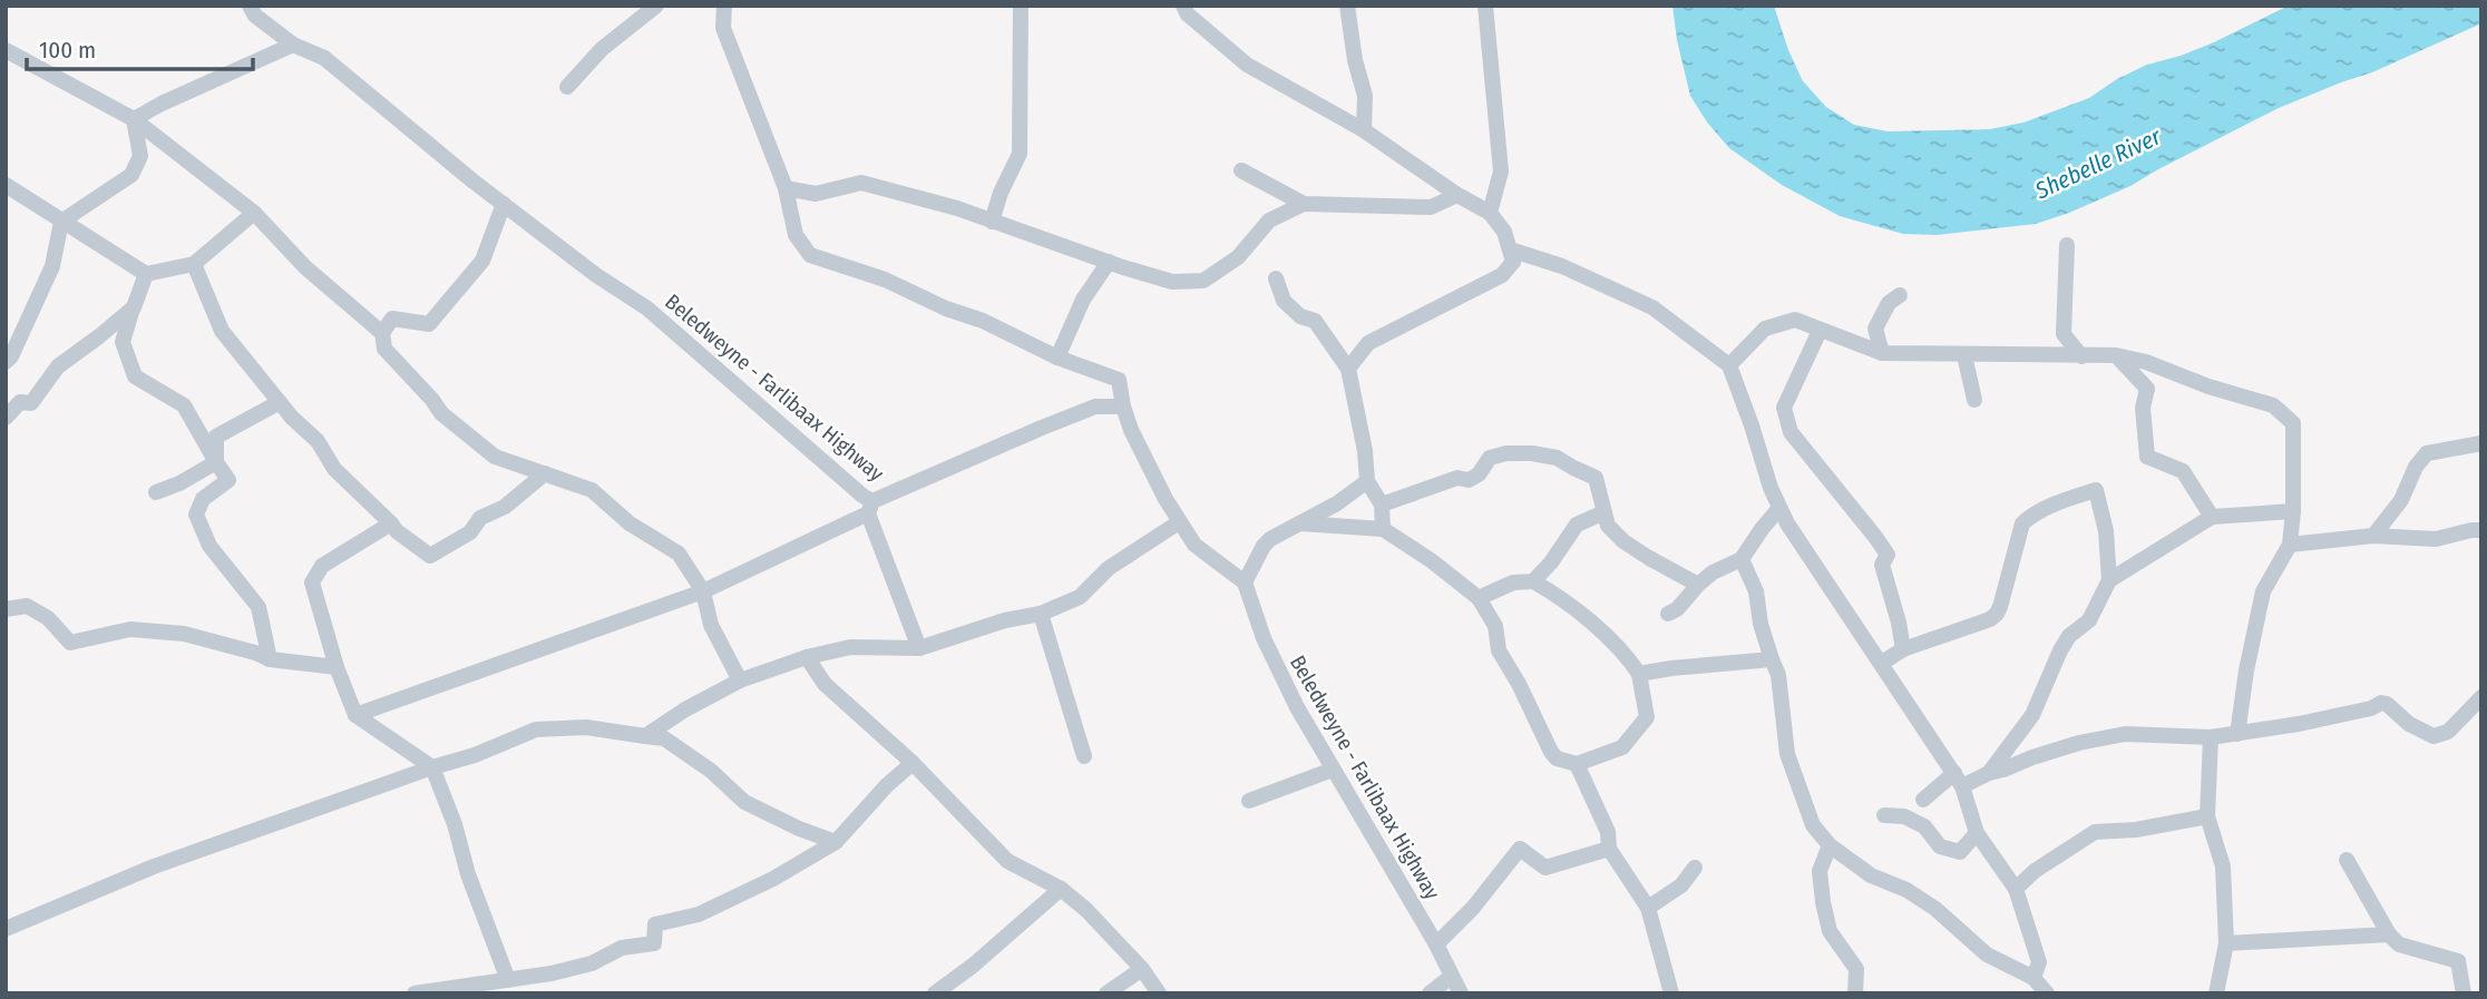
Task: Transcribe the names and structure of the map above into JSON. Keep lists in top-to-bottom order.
{
  "streets": {
    "street": ["Beledweyne - Farlibaax Highway"]
  },
  "water": ["Shebelle River"],
  "scale_bar": "100 m"
}
